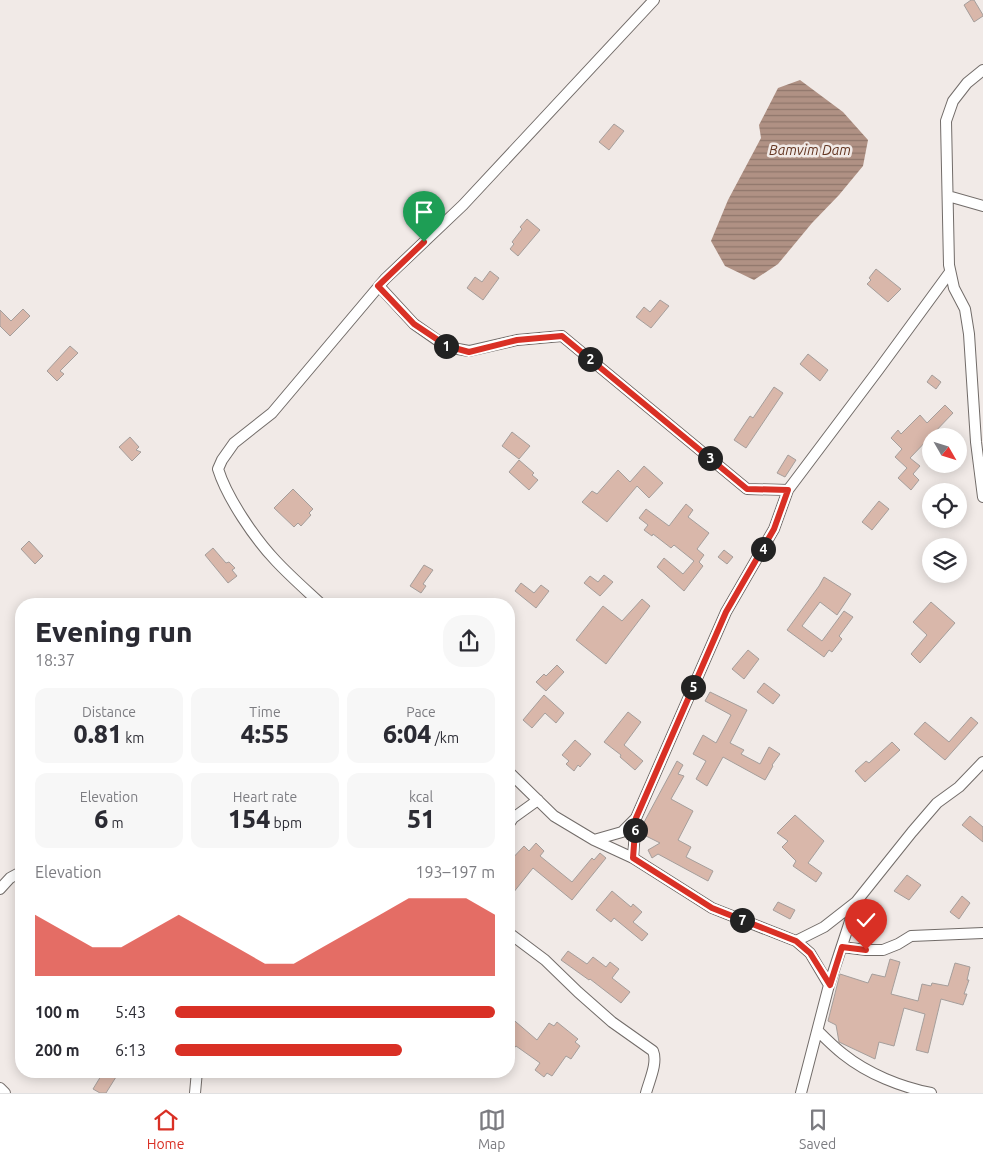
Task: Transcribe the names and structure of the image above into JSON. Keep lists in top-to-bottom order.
{
  "water": ["Bamvim Dam"],
  "north": "bottom right",
  "page": {
    "pins": [
      "1",
      "2",
      "3",
      "4",
      "5",
      "6",
      "7"
    ],
    "heading": ["Evening run", "18:37"],
    "stats": [
      ["Distance", "0.81 km"],
      ["Time", "4:55"],
      ["Pace", "6:04 /km"],
      ["Elevation", "6 m"],
      ["Heart rate", "154 bpm"],
      ["kcal", "51"]
    ],
    "chart": ["Elevation", "193–197 m"],
    "list": [
      {
        "name": "100 m",
        "note": "5:43"
      },
      {
        "name": "200 m",
        "note": "6:13"
      }
    ],
    "tabs": ["Home", "Map", "Saved"]
  }
}
